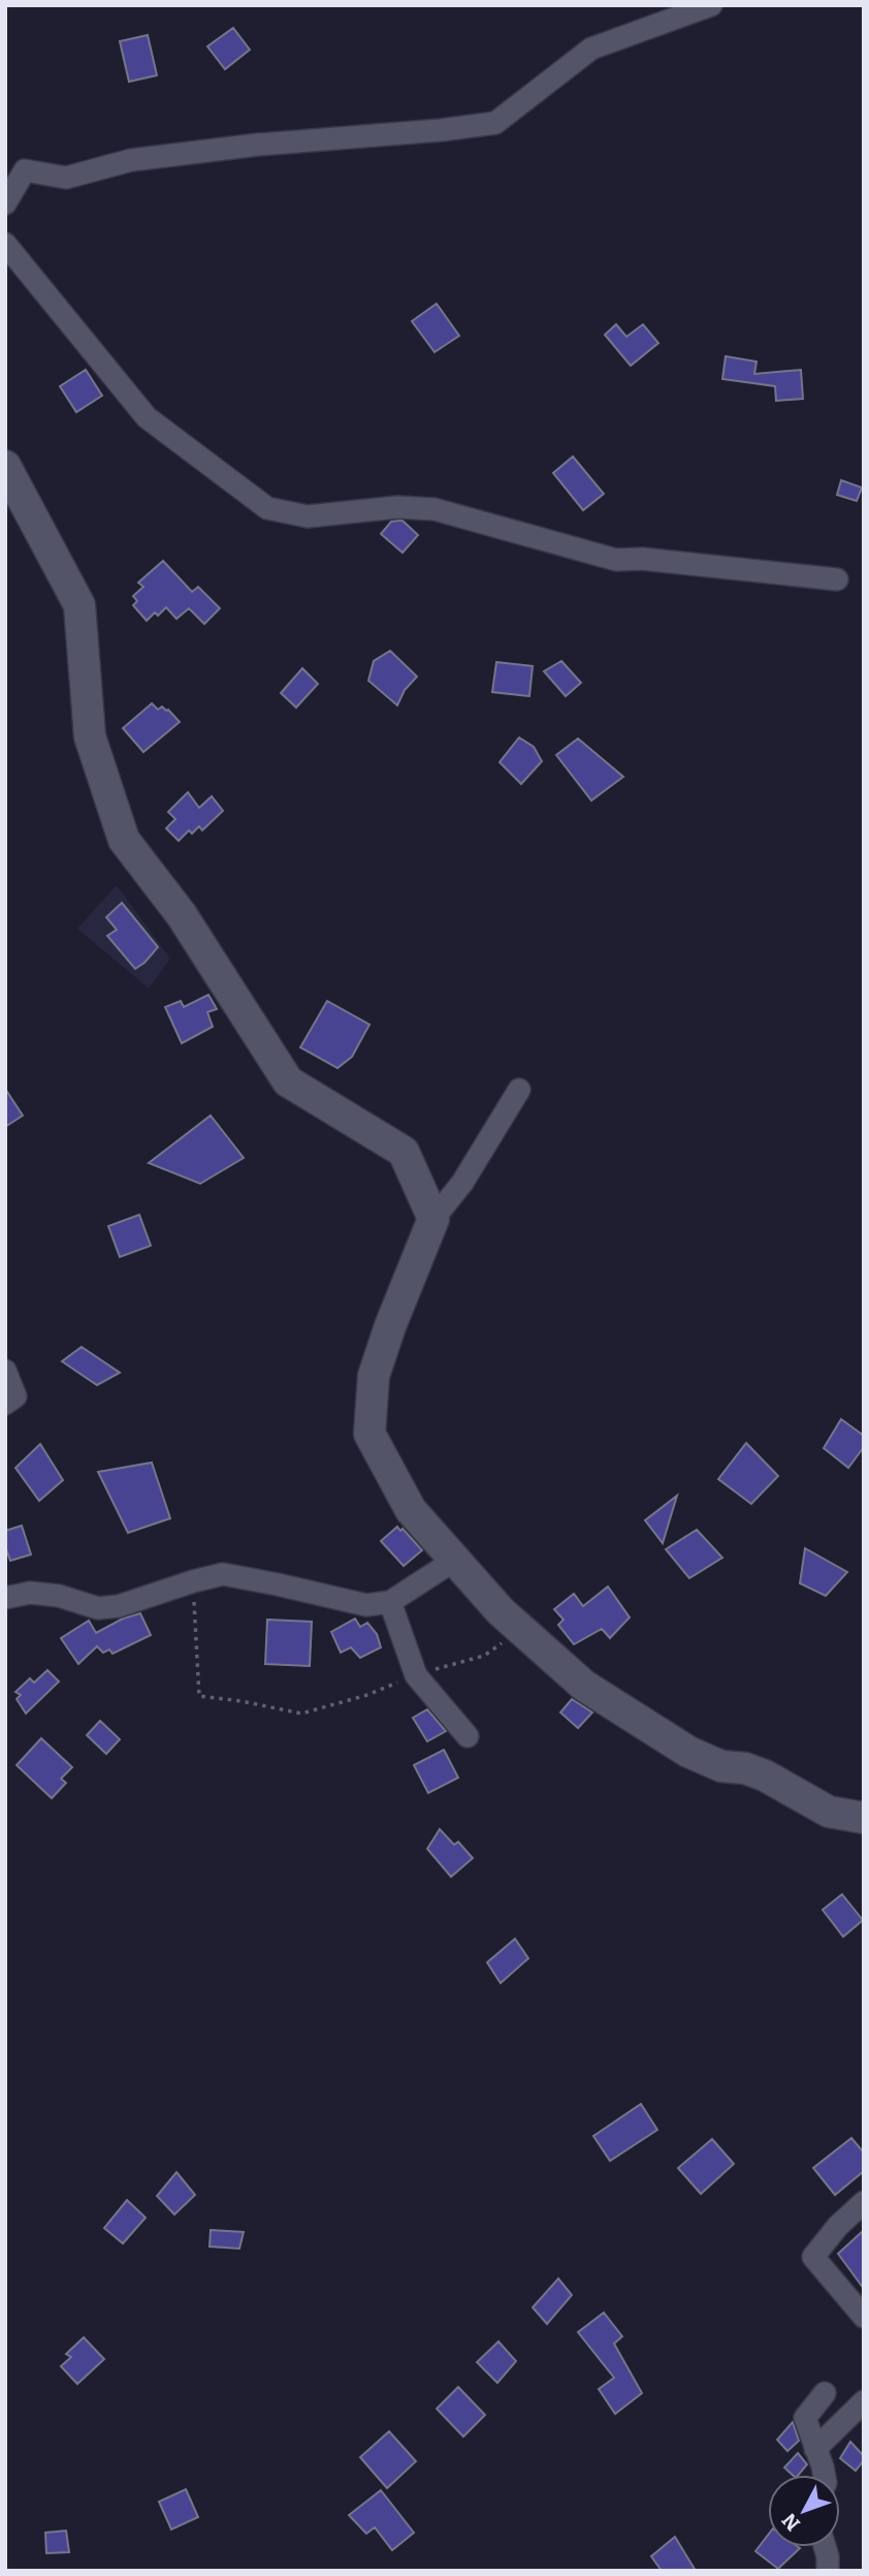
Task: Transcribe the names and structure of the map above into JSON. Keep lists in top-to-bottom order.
{
  "north": "bottom left"
}
